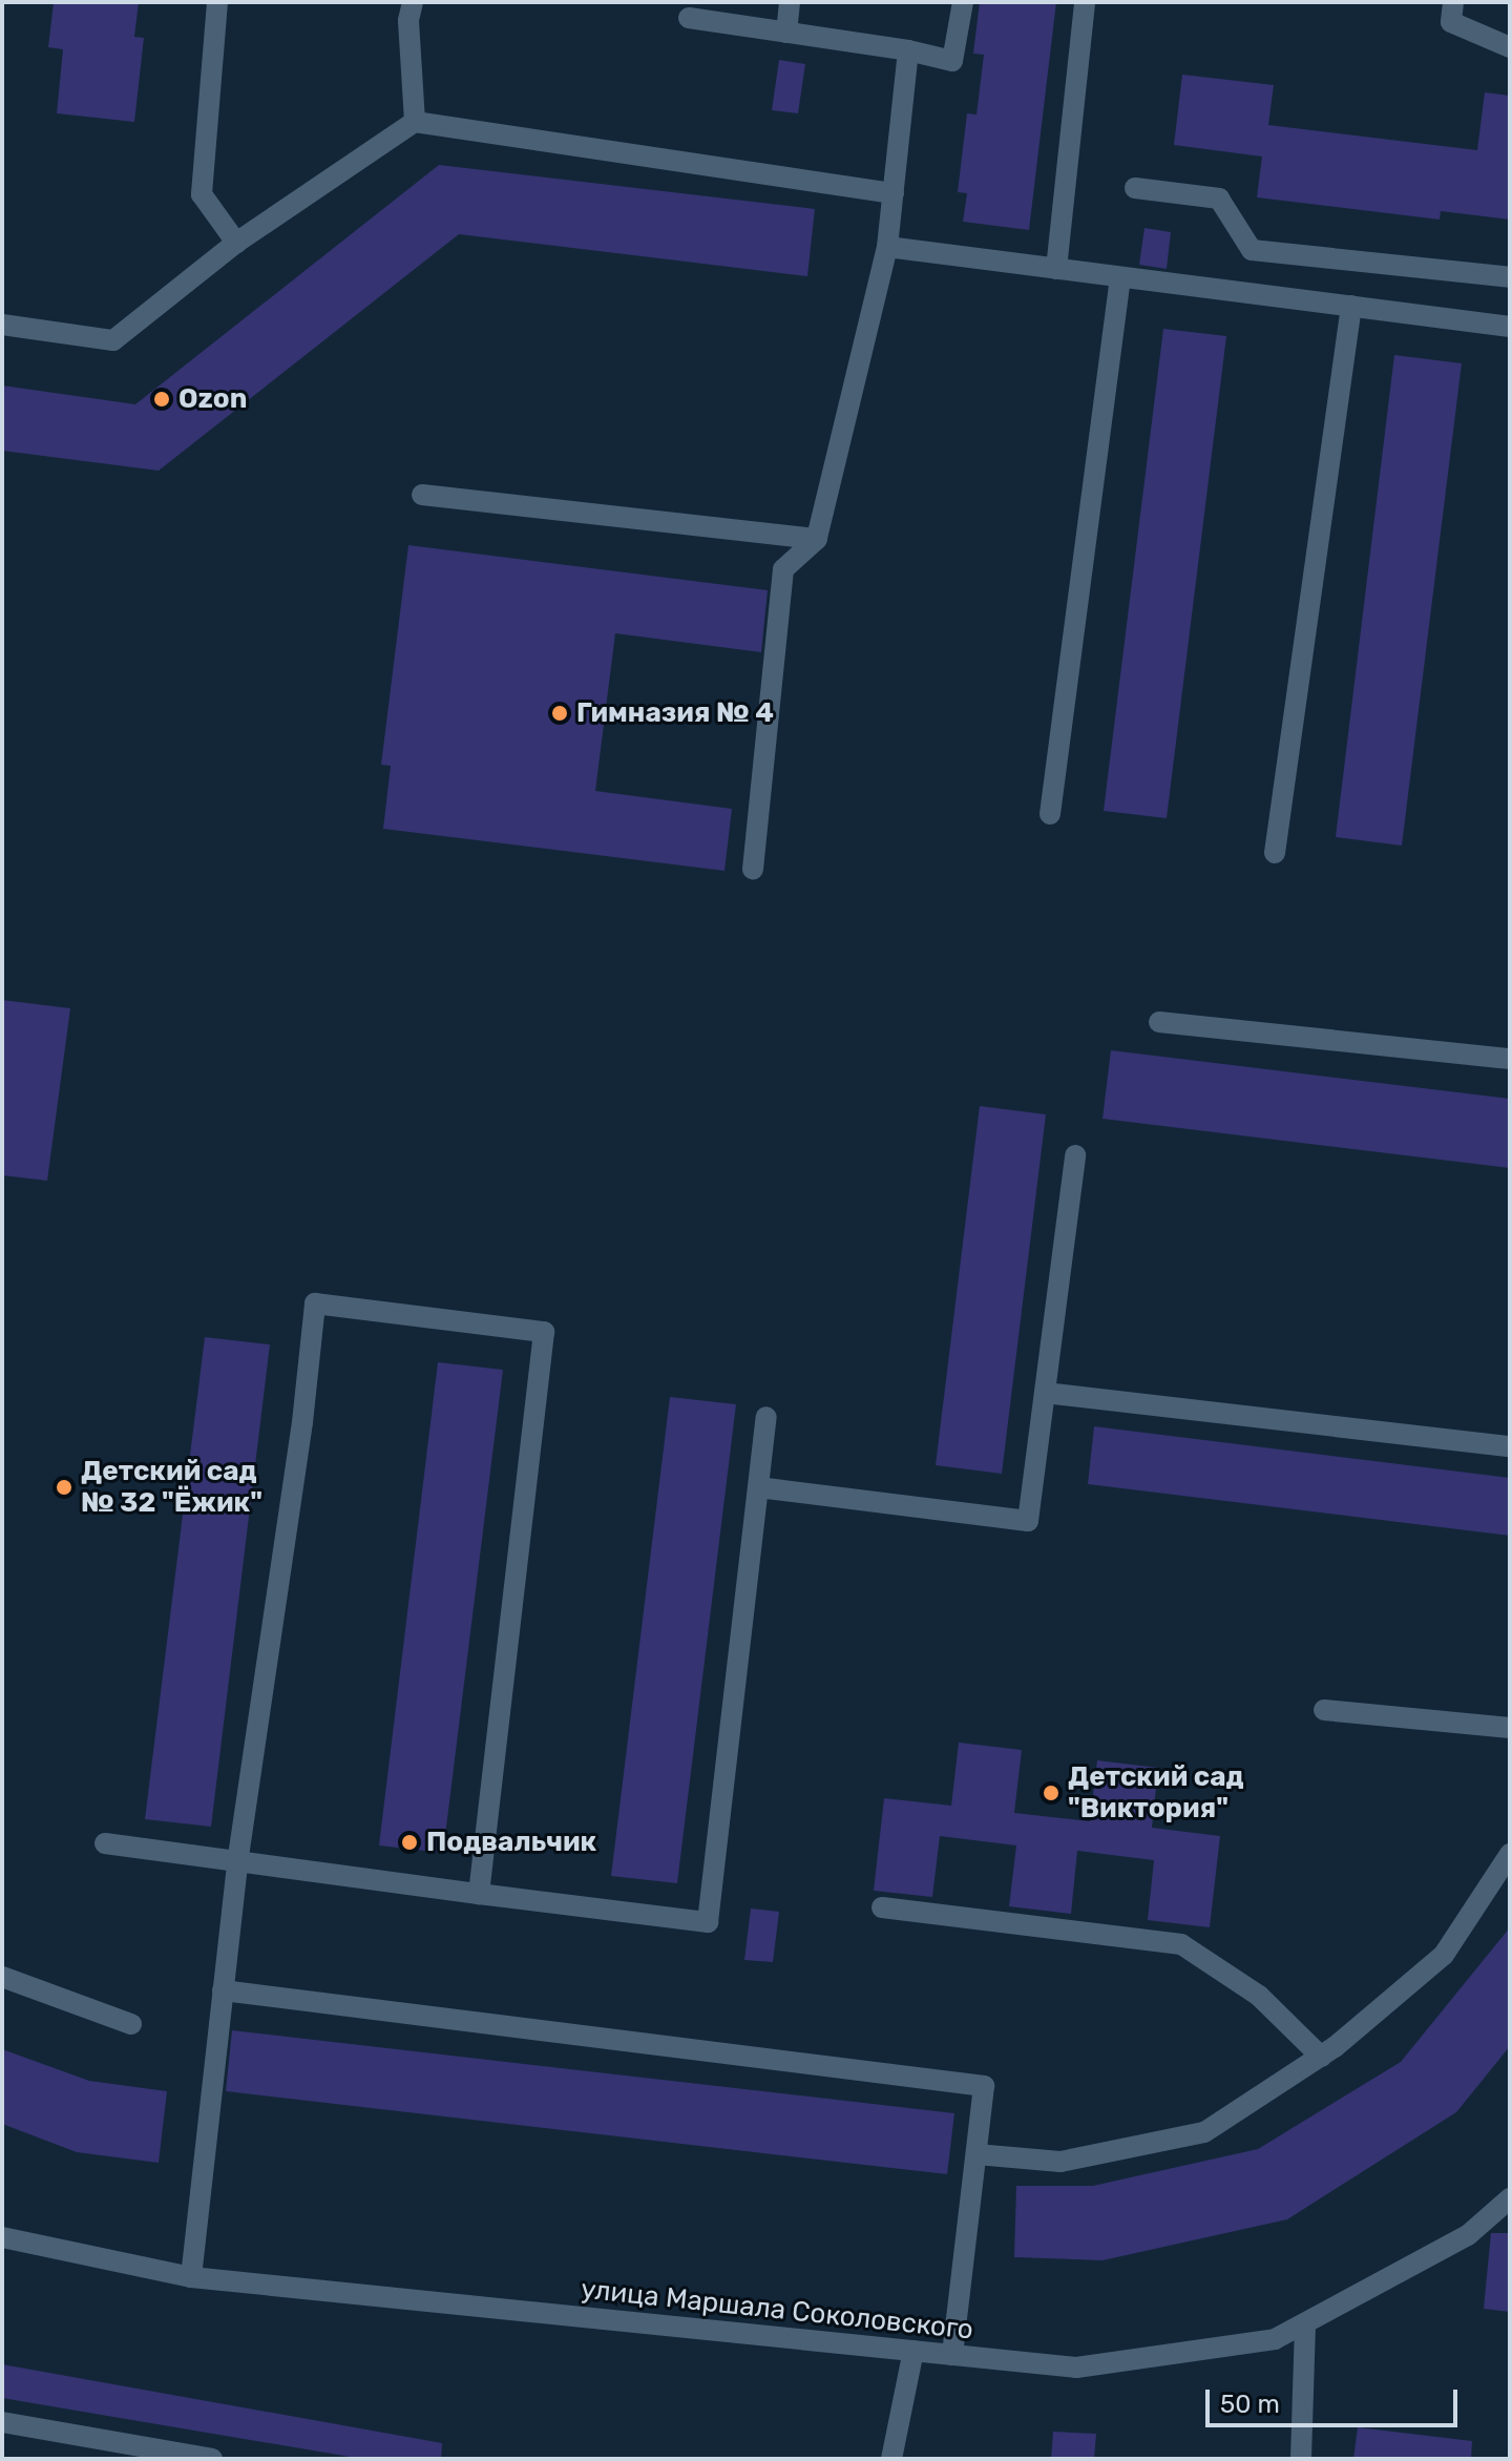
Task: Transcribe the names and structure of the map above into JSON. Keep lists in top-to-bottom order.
{
  "streets": {
    "street": ["улица Маршала Соколовского"]
  },
  "places": [
    "Ozon",
    "Гимназия № 4",
    "Детский сад № 32 \"Ёжик\"",
    "Детский сад \"Виктория\"",
    "Подвальчик"
  ],
  "scale_bar": "50 m"
}
